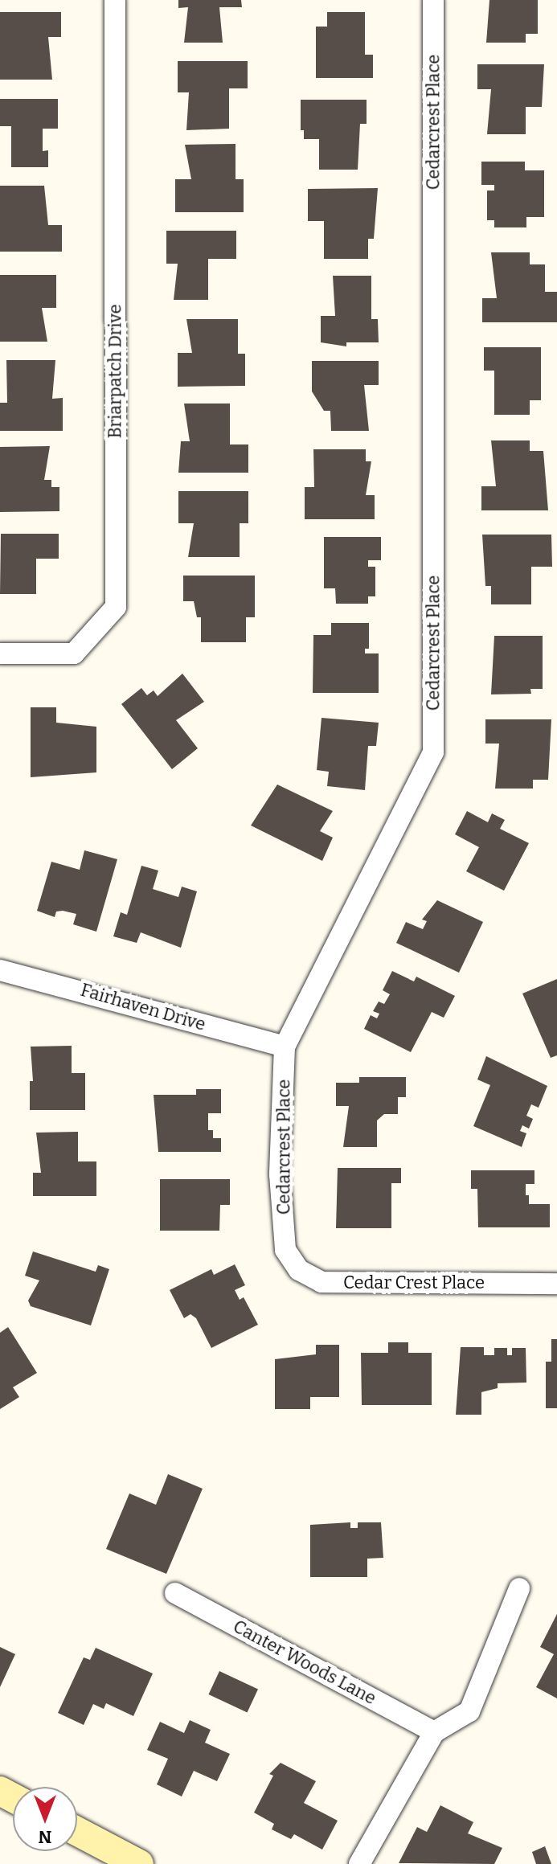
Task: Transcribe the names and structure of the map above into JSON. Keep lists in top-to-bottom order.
{
  "streets": {
    "street": [
      "Cedarcrest Place",
      "Briarpatch Drive",
      "Fairhaven Drive",
      "Cedar Crest Place",
      "Canter Woods Lane"
    ]
  },
  "crossings": [
    ["Cedarcrest Place", "Fairhaven Drive"],
    ["Cedarcrest Place", "Cedar Crest Place"]
  ],
  "north": "bottom"
}
